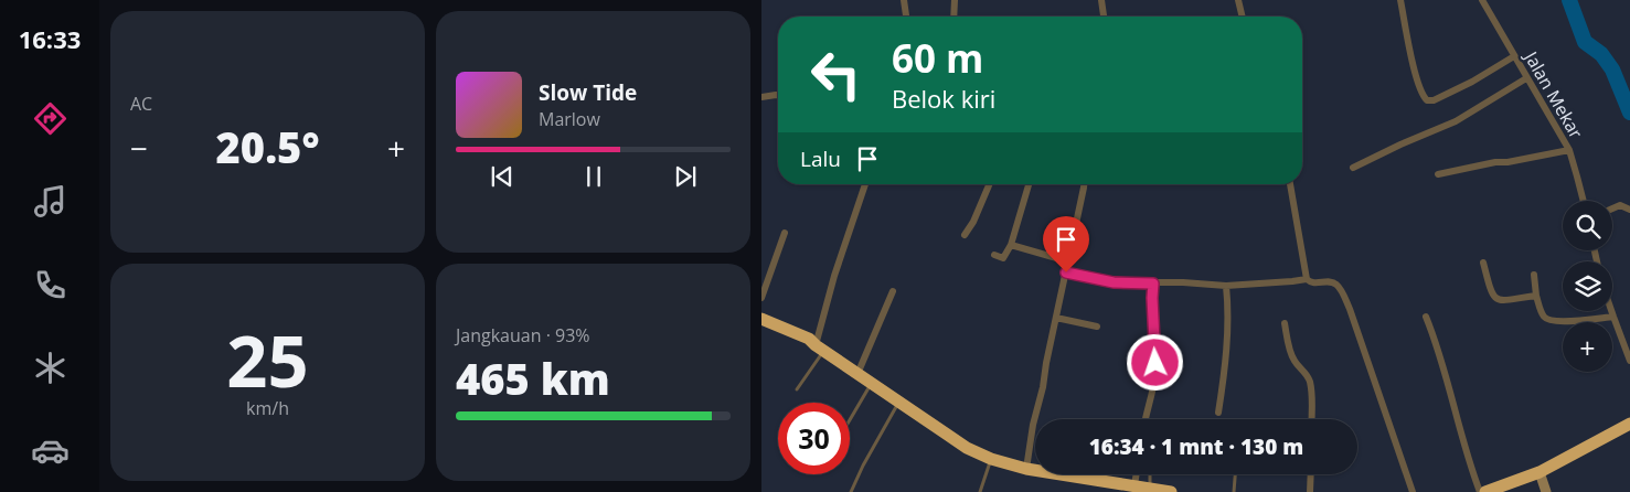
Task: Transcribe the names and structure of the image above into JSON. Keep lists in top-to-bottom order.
{
  "streets": {
    "street": ["Jalan Mekar"]
  },
  "page": {
    "tabs": "16:33",
    "tile": [
      "AC",
      ["25", "km/h"],
      ["Jangkauan · 93%", "465 km"]
    ],
    "turn": ["60 m", "Belok kiri"],
    "song": ["Slow Tide", "Marlow"],
    "heat": ["−", "20.5°", "+"],
    "then": "Lalu",
    "map_buttons": "+",
    "limit": "30",
    "trip": "16:34 · 1 mnt · 130 m"
  }
}
